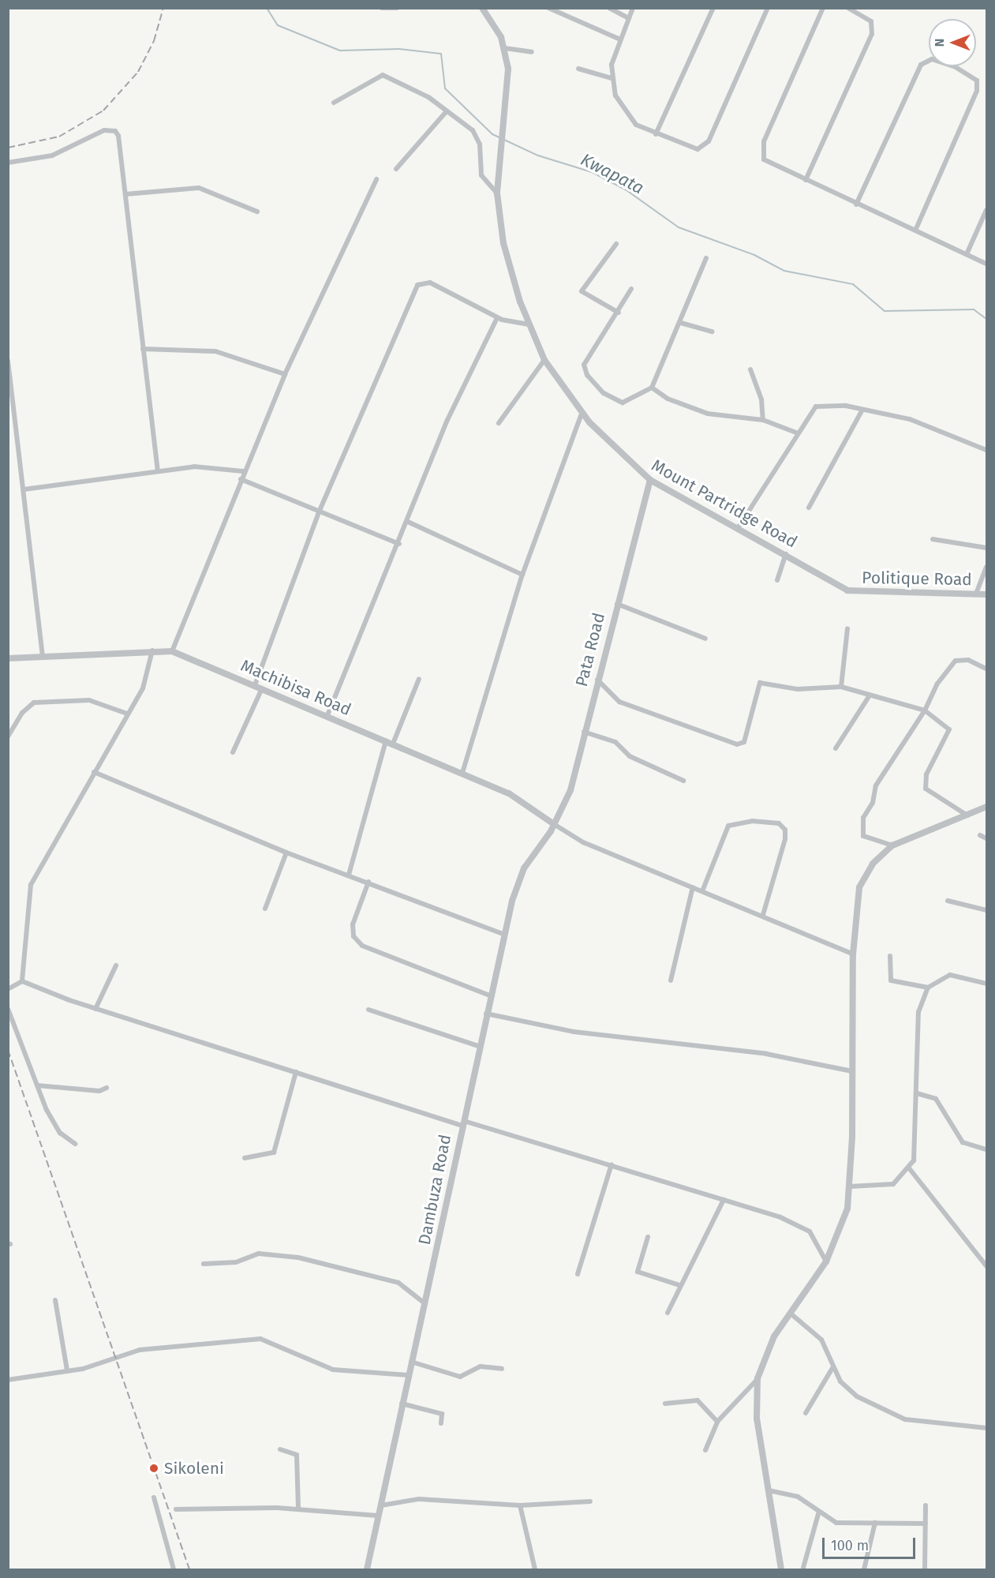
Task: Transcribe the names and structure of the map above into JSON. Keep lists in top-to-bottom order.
{
  "streets": {
    "street": [
      "Mount Partridge Road",
      "Politique Road",
      "Pata Road",
      "Machibisa Road",
      "Dambuza Road"
    ]
  },
  "crossings": [
    ["Mount Partridge Road", "Politique Road"],
    ["Mount Partridge Road", "Pata Road"],
    ["Pata Road", "Machibisa Road"],
    ["Pata Road", "Dambuza Road"],
    ["Machibisa Road", "Dambuza Road"]
  ],
  "water": ["Kwapata"],
  "places": ["Sikoleni"],
  "scale_bar": "100 m",
  "north": "left"
}
